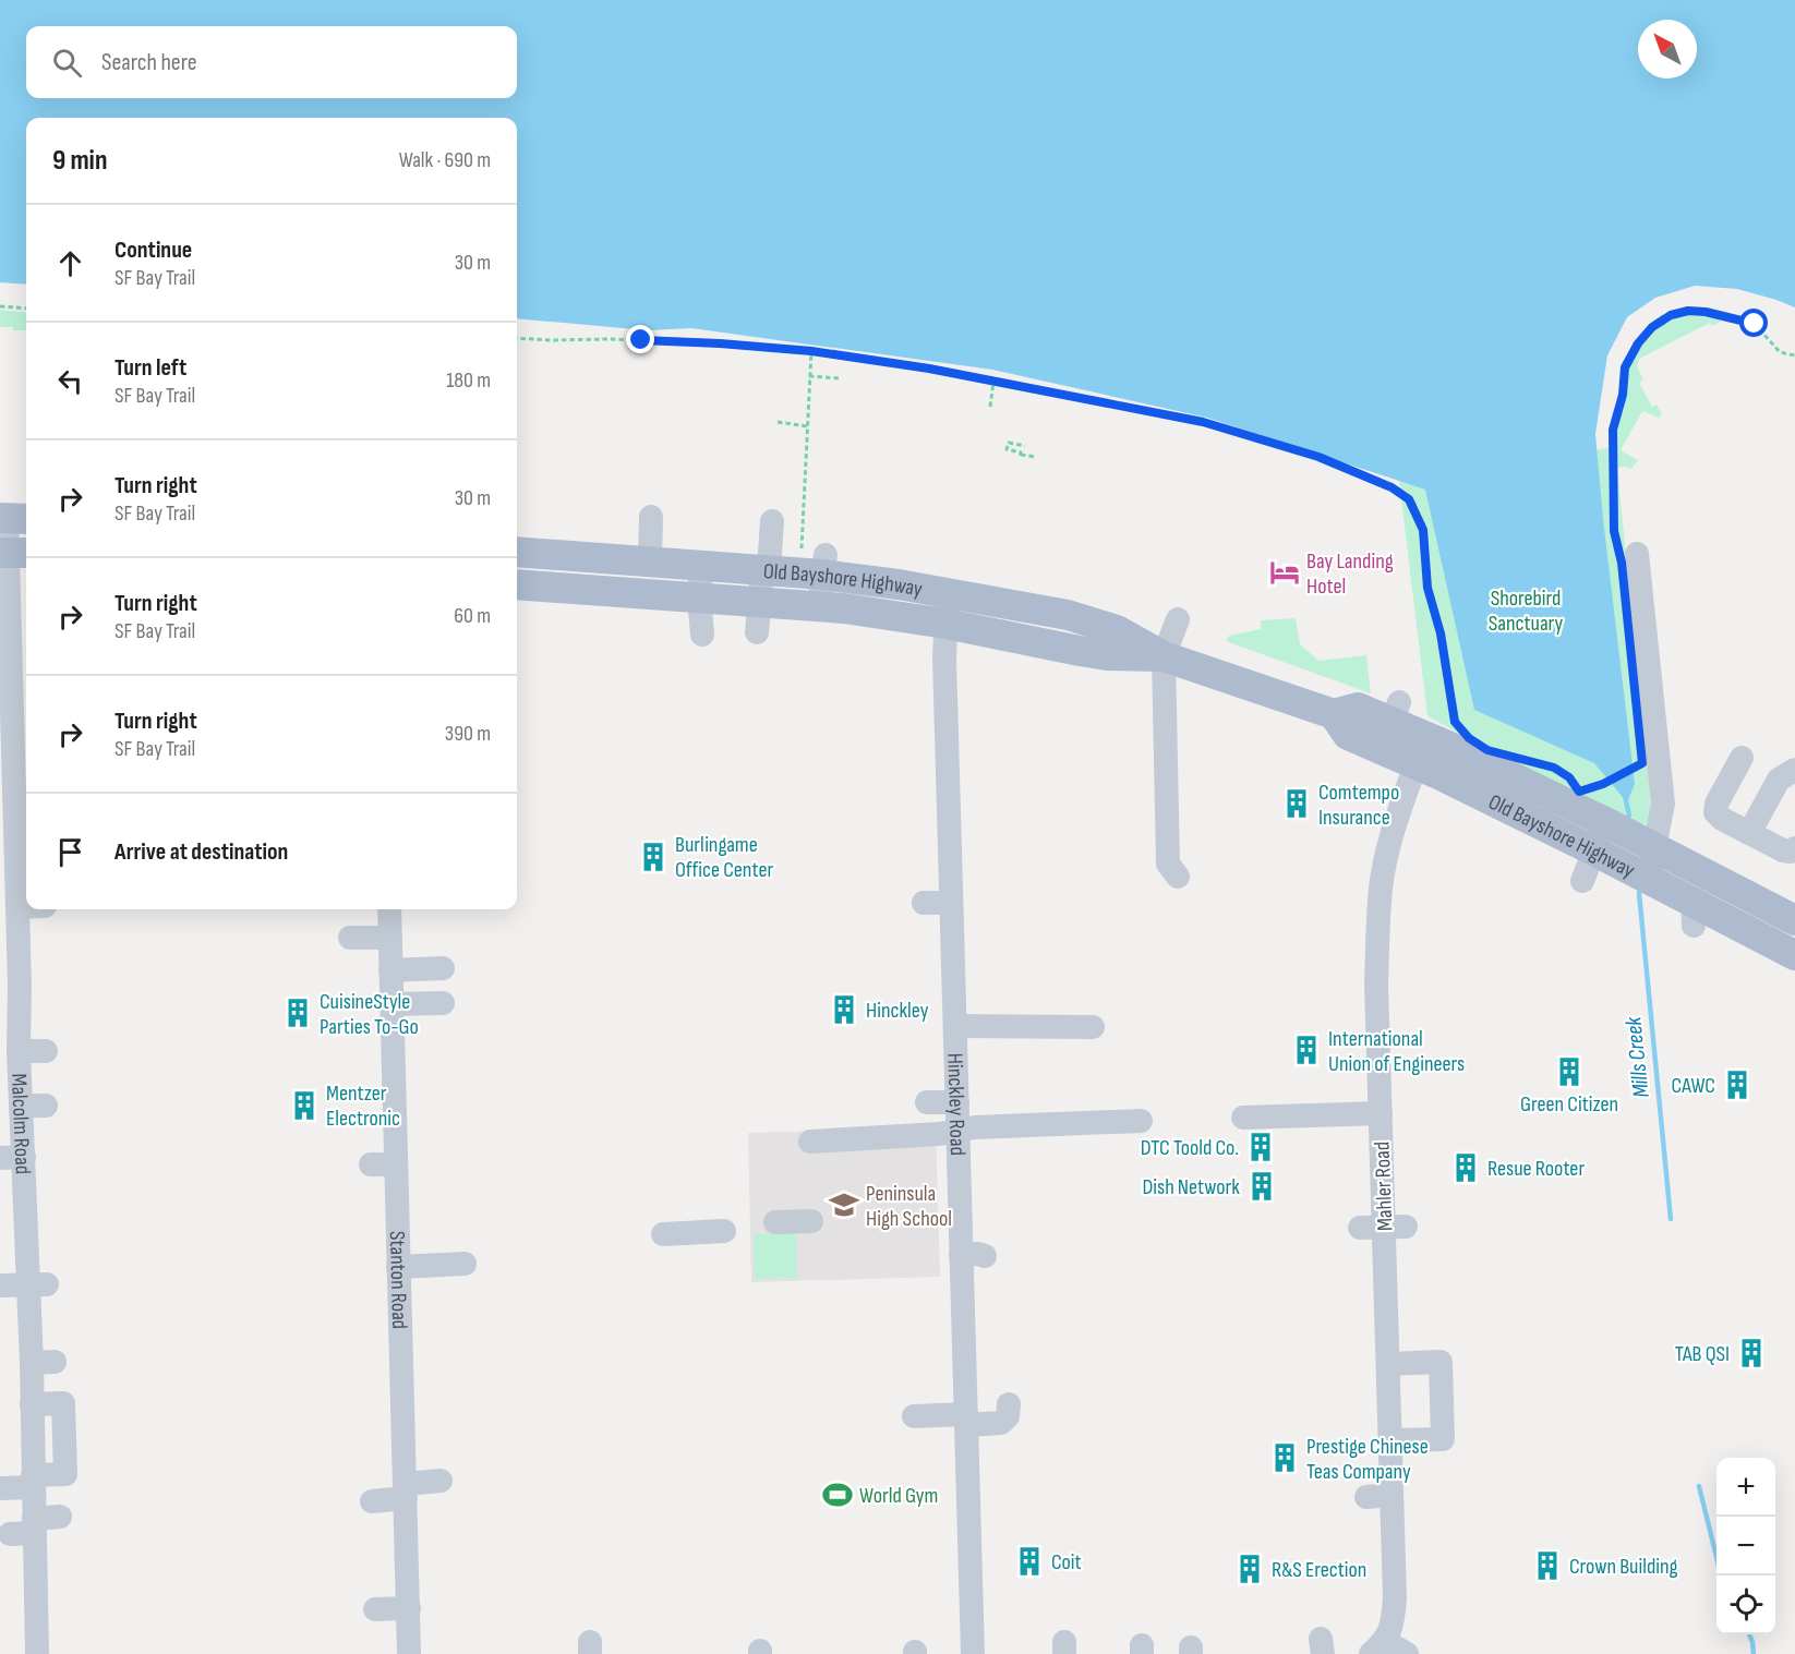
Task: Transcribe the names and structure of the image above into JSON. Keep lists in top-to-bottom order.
{
  "streets": {
    "main road": ["Old Bayshore Highway"],
    "street": [
      "Hinckley Road",
      "Malcolm Road",
      "Mahler Road",
      "Stanton Road"
    ]
  },
  "crossings": [
    ["Old Bayshore Highway", "Hinckley Road"],
    ["Old Bayshore Highway", "Mahler Road"]
  ],
  "water": ["Mills Creek"],
  "parks": ["Shorebird Sanctuary"],
  "places": {
    "hotel": ["Bay Landing Hotel"],
    "building": [
      "Comtempo Insurance",
      "Burlingame Office Center",
      "Hinckley",
      "CuisineStyle Parties To-Go",
      "International Union of Engineers",
      "Green Citizen",
      "CAWC",
      "Mentzer Electronic",
      "DTC Toold Co.",
      "Resue Rooter",
      "Dish Network",
      "TAB QSI",
      "Prestige Chinese Teas Company",
      "Coit",
      "Crown Building",
      "R&S Erection"
    ],
    "school or university": ["Peninsula High School"],
    "sports": ["World Gym"]
  },
  "north": "top left",
  "page": {
    "search": "Search here",
    "heading": ["9 min", "Walk · 690 m"],
    "list": [
      ["Continue", "SF Bay Trail", "30 m"],
      ["Turn left", "SF Bay Trail", "180 m"],
      ["Turn right", "SF Bay Trail", "30 m"],
      ["Turn right", "SF Bay Trail", "60 m"],
      ["Turn right", "SF Bay Trail", "390 m"],
      "Arrive at destination"
    ],
    "map_buttons": ["+", "−"]
  }
}
